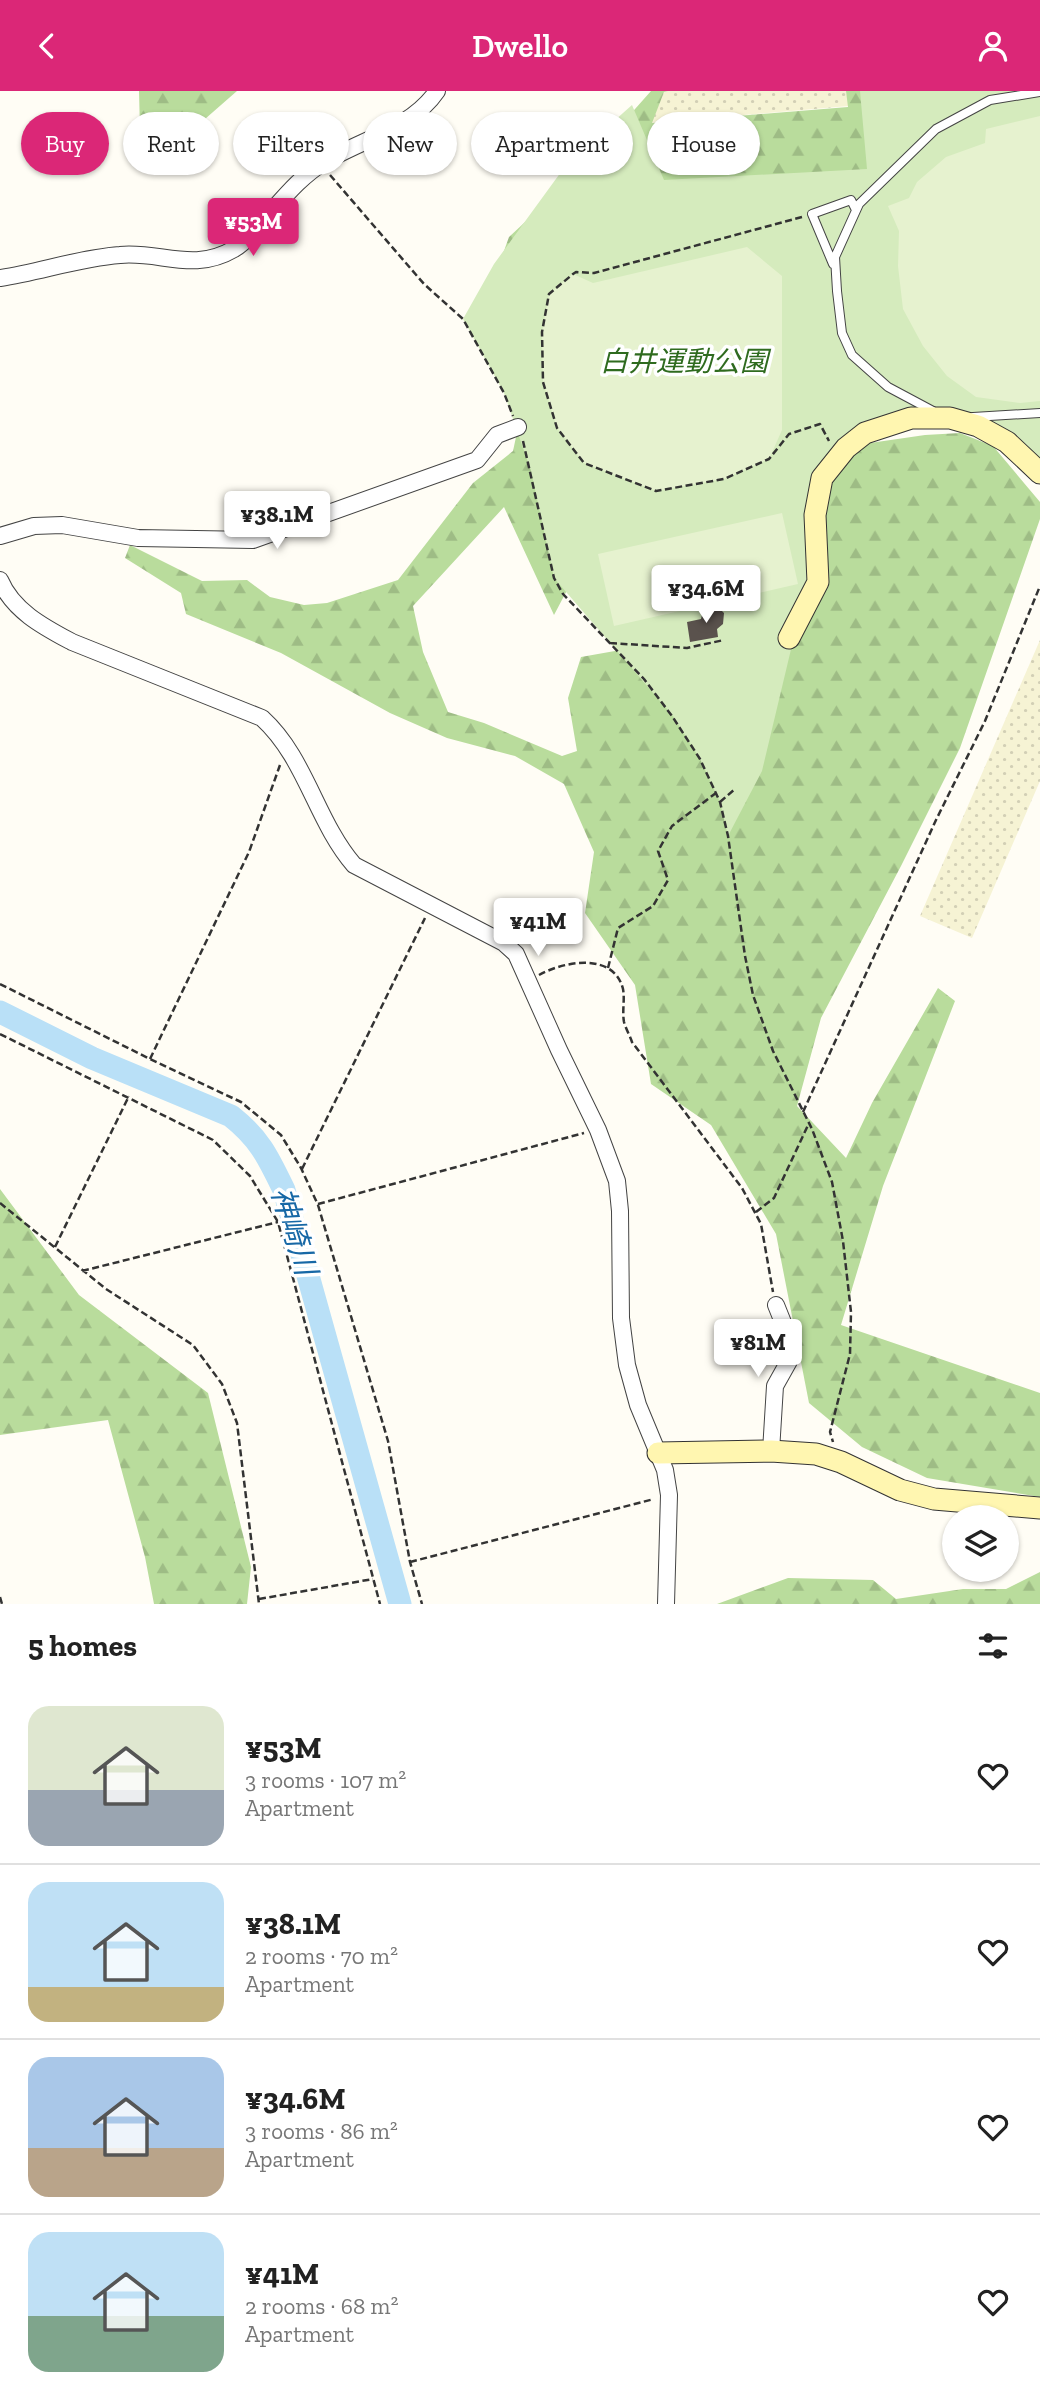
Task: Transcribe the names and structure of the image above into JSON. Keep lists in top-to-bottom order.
{
  "water": ["神崎川"],
  "parks": ["白井運動公園"],
  "page": {
    "header": "Dwello",
    "chip": [
      "Buy",
      "Rent",
      "Filters",
      "New",
      "Apartment",
      "House"
    ],
    "price": [
      "¥53M",
      "¥38.1M",
      "¥34.6M",
      "¥41M",
      "¥81M"
    ],
    "heading": "5 homes",
    "list": [
      {
        "name": "¥53M",
        "note": "3 rooms · 107 m² · Apartment"
      },
      {
        "name": "¥38.1M",
        "note": "2 rooms · 70 m² · Apartment"
      },
      {
        "name": "¥34.6M",
        "note": "3 rooms · 86 m² · Apartment"
      },
      {
        "name": "¥41M",
        "note": "2 rooms · 68 m² · Apartment"
      }
    ]
  }
}
